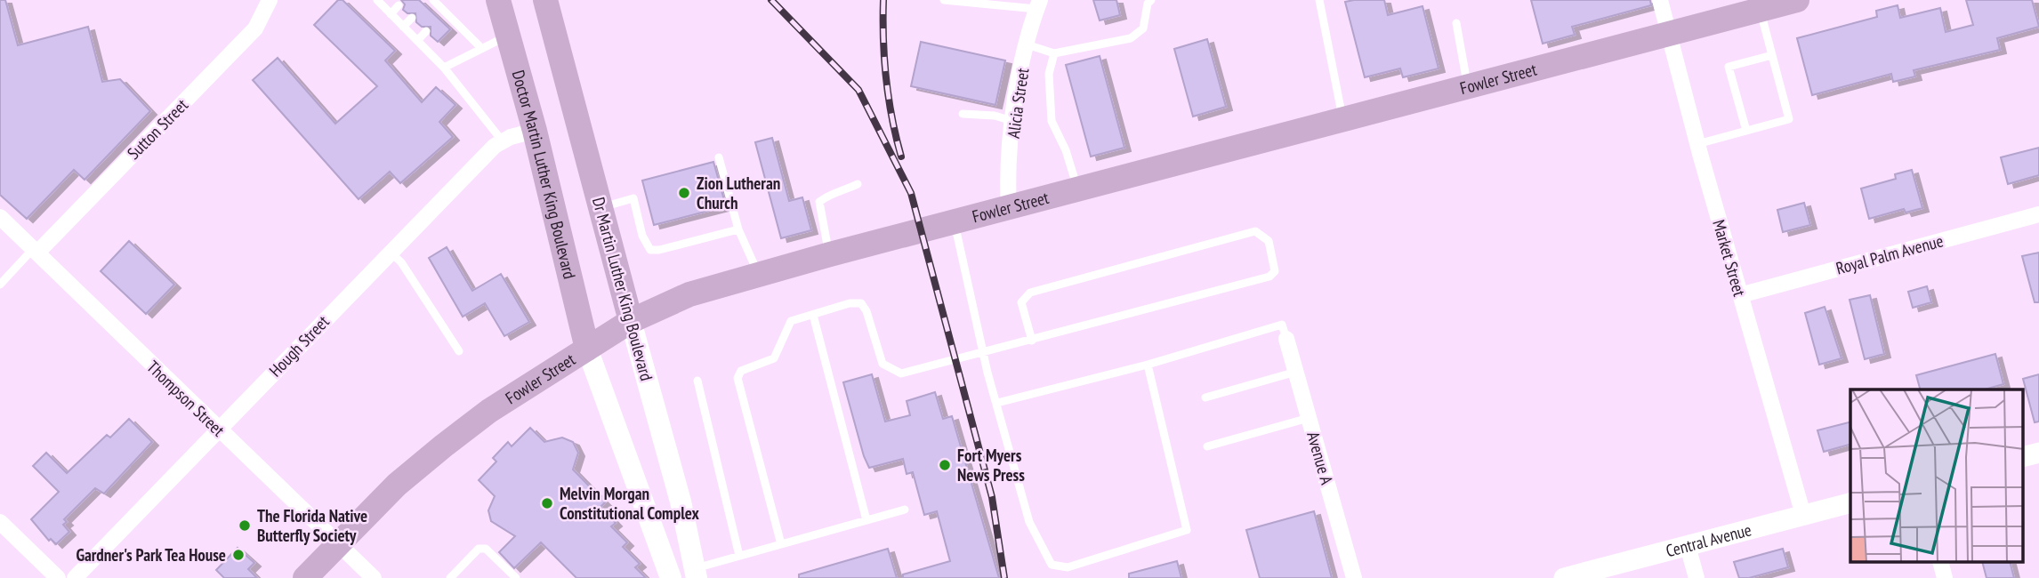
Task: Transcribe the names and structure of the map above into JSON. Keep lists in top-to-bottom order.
{
  "streets": {
    "main road": ["Fowler Street", "Doctor Martin Luther King Boulevard", "Dr Martin Luther King Boulevard"],
    "street": [
      "Alicia Street",
      "Sutton Street",
      "Royal Palm Avenue",
      "Market Street",
      "Hough Street",
      "Thompson Street",
      "Avenue A",
      "Central Avenue"
    ]
  },
  "crossings": [
    ["Fowler Street", "Alicia Street"],
    ["Fowler Street", "Doctor Martin Luther King Boulevard"],
    ["Fowler Street", "Market Street"],
    ["Fowler Street", "Dr Martin Luther King Boulevard"],
    ["Fowler Street", "Thompson Street"],
    ["Sutton Street", "Thompson Street"],
    ["Doctor Martin Luther King Boulevard", "Hough Street"],
    ["Royal Palm Avenue", "Market Street"],
    ["Market Street", "Central Avenue"],
    ["Hough Street", "Thompson Street"]
  ],
  "places": [
    "Zion Lutheran Church",
    "Fort Myers News Press",
    "Melvin Morgan Constitutional Complex",
    "The Florida Native Butterfly Society",
    "Gardner's Park Tea House"
  ]
}
